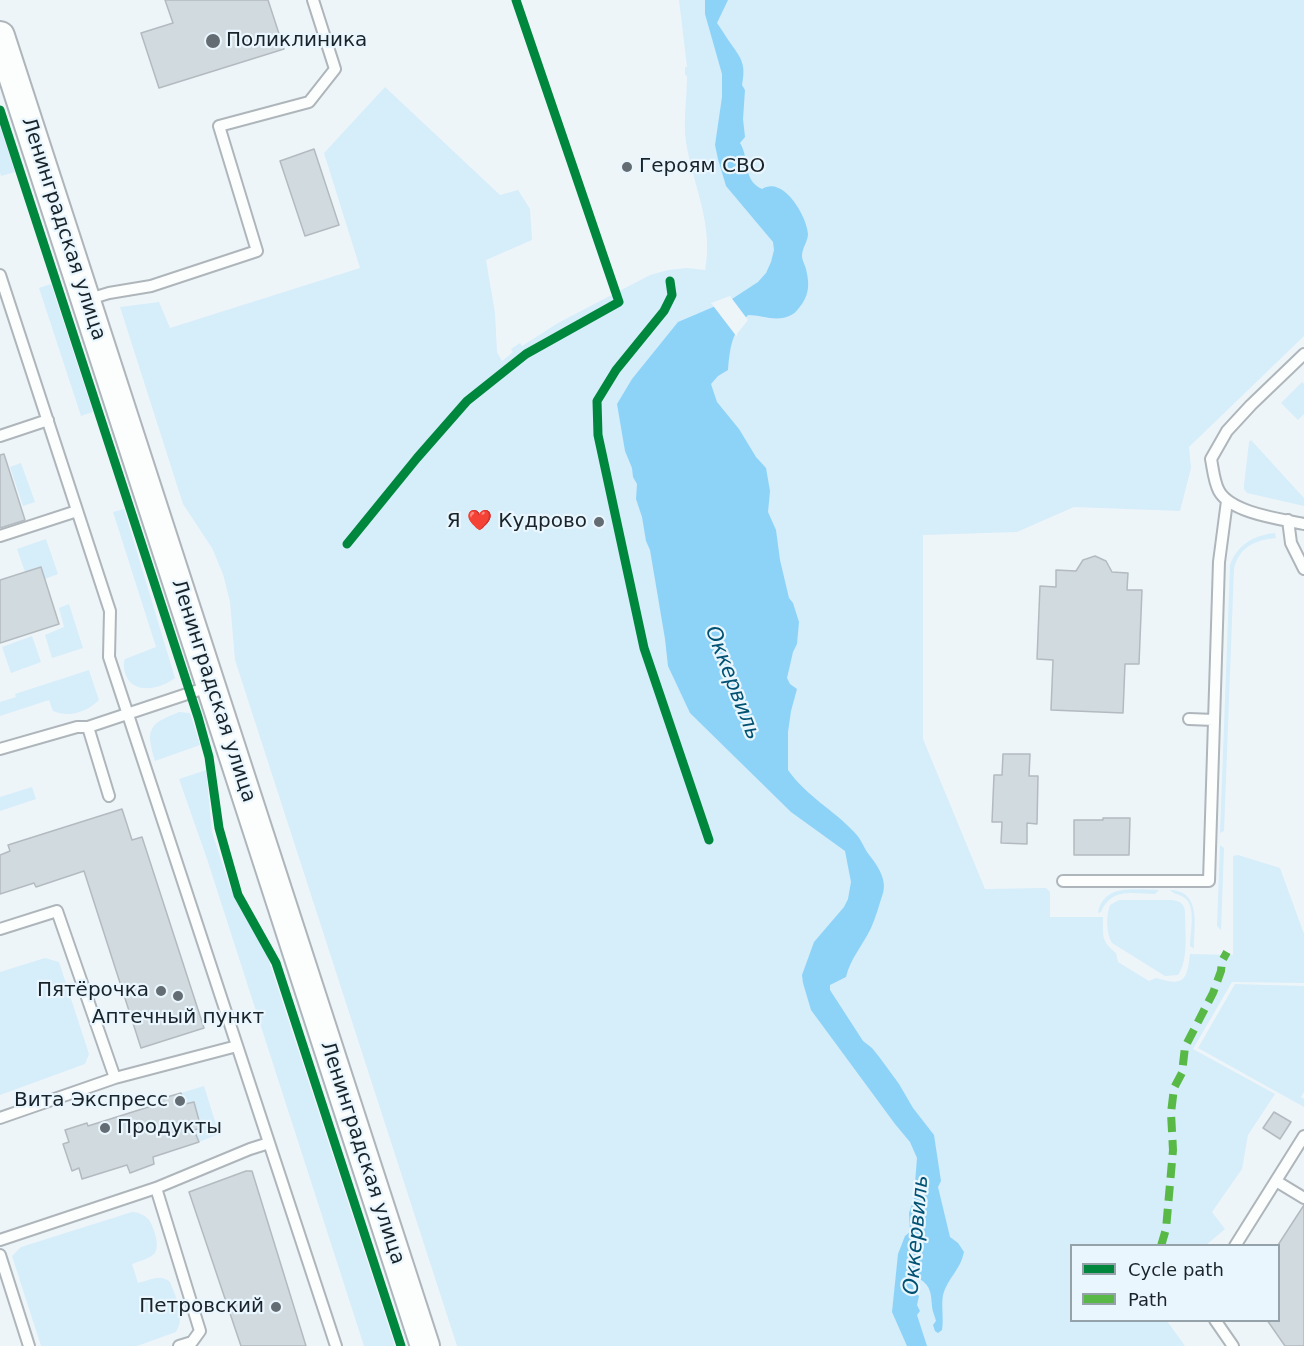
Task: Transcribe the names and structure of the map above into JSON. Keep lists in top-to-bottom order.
{
  "streets": {
    "street": ["Ленинградская улица"]
  },
  "water": ["Оккервиль"],
  "places": [
    "Поликлиника",
    "Героям СВО",
    "Я ❤️ Кудрово",
    "Пятёрочка",
    "Аптечный пункт",
    "Вита Экспресс",
    "Продукты",
    "Петровский"
  ],
  "legend": ["Cycle path", "Path"]
}
